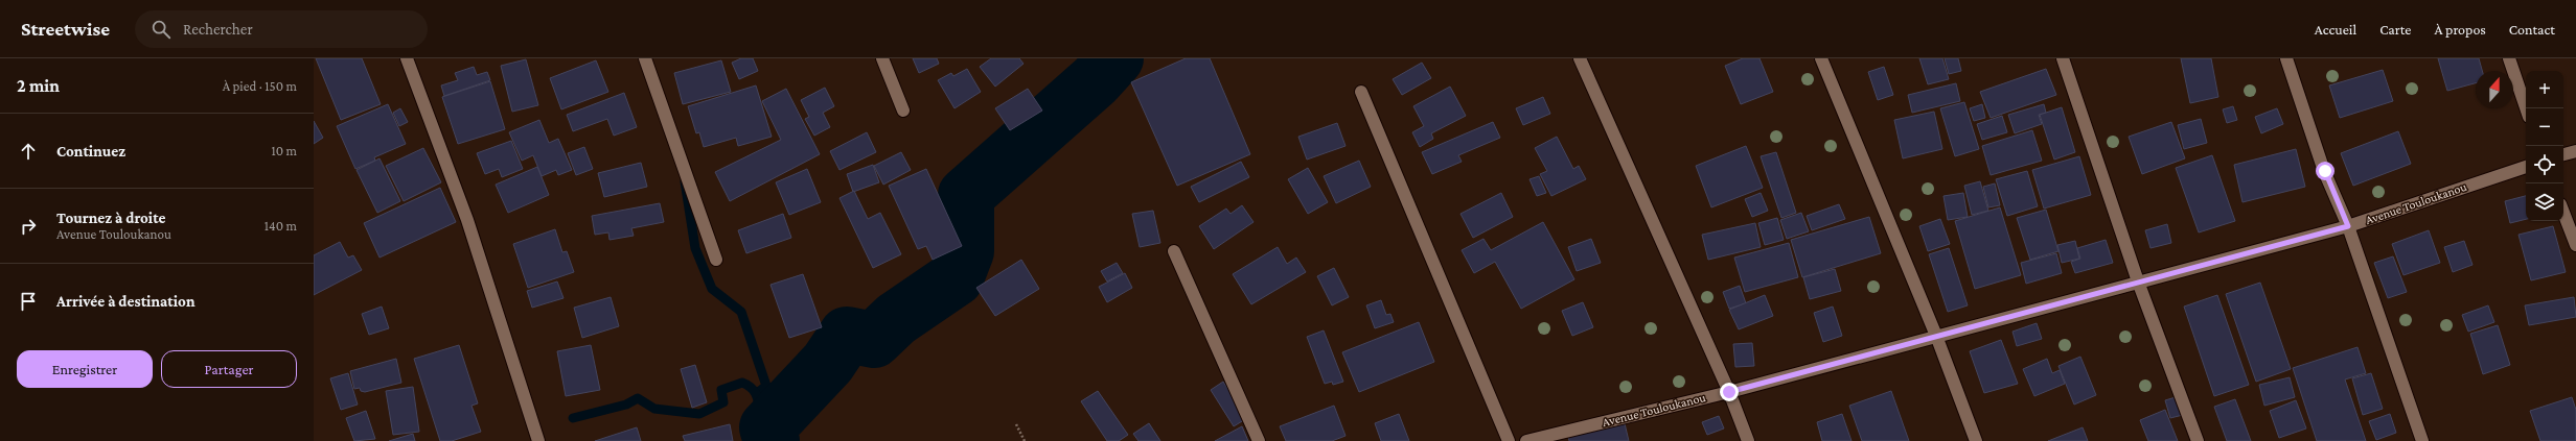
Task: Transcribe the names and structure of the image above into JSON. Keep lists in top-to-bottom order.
{
  "streets": {
    "street": ["Avenue Touloukanou"]
  },
  "north": "top",
  "page": {
    "header": "Streetwise",
    "search": "Rechercher",
    "nav": [
      "Accueil",
      "Carte",
      "À propos",
      "Contact"
    ],
    "heading": ["2 min", "À pied · 150 m"],
    "map_buttons": ["+", "−"],
    "list": [
      ["Continuez", "10 m"],
      ["Tournez à droite", "Avenue Touloukanou", "140 m"],
      "Arrivée à destination"
    ],
    "buttons": ["Enregistrer", "Partager"]
  }
}
